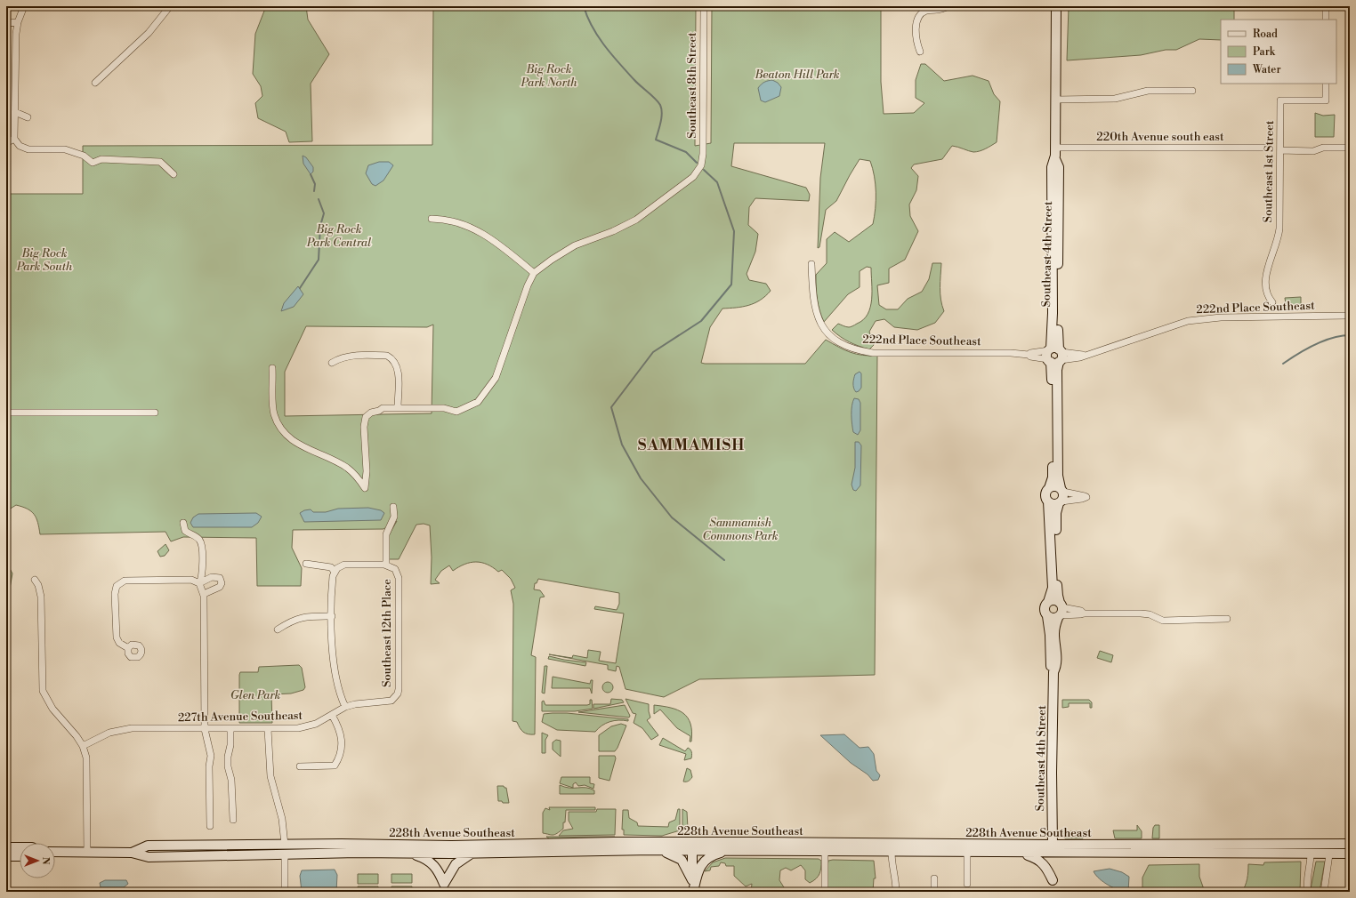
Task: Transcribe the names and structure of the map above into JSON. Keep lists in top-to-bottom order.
{
  "streets": {
    "main road": ["Southeast 4th Street", "228th Avenue Southeast"],
    "street": [
      "Southeast 8th Street",
      "220th Avenue south east",
      "Southeast 1st Street",
      "222nd Place Southeast",
      "Southeast 12th Place",
      "227th Avenue Southeast"
    ]
  },
  "crossings": [
    ["220th Avenue south east", "Southeast 4th Street"],
    ["Southeast 4th Street", "222nd Place Southeast"],
    ["Southeast 4th Street", "228th Avenue Southeast"],
    ["Southeast 12th Place", "227th Avenue Southeast"]
  ],
  "districts": ["SAMMAMISH"],
  "parks": [
    "Big Rock Park North",
    "Beaton Hill Park",
    "Big Rock Park Central",
    "Big Rock Park South",
    "Sammamish Commons Park",
    "Glen Park"
  ],
  "legend": ["Road", "Park", "Water"],
  "north": "right"
}
